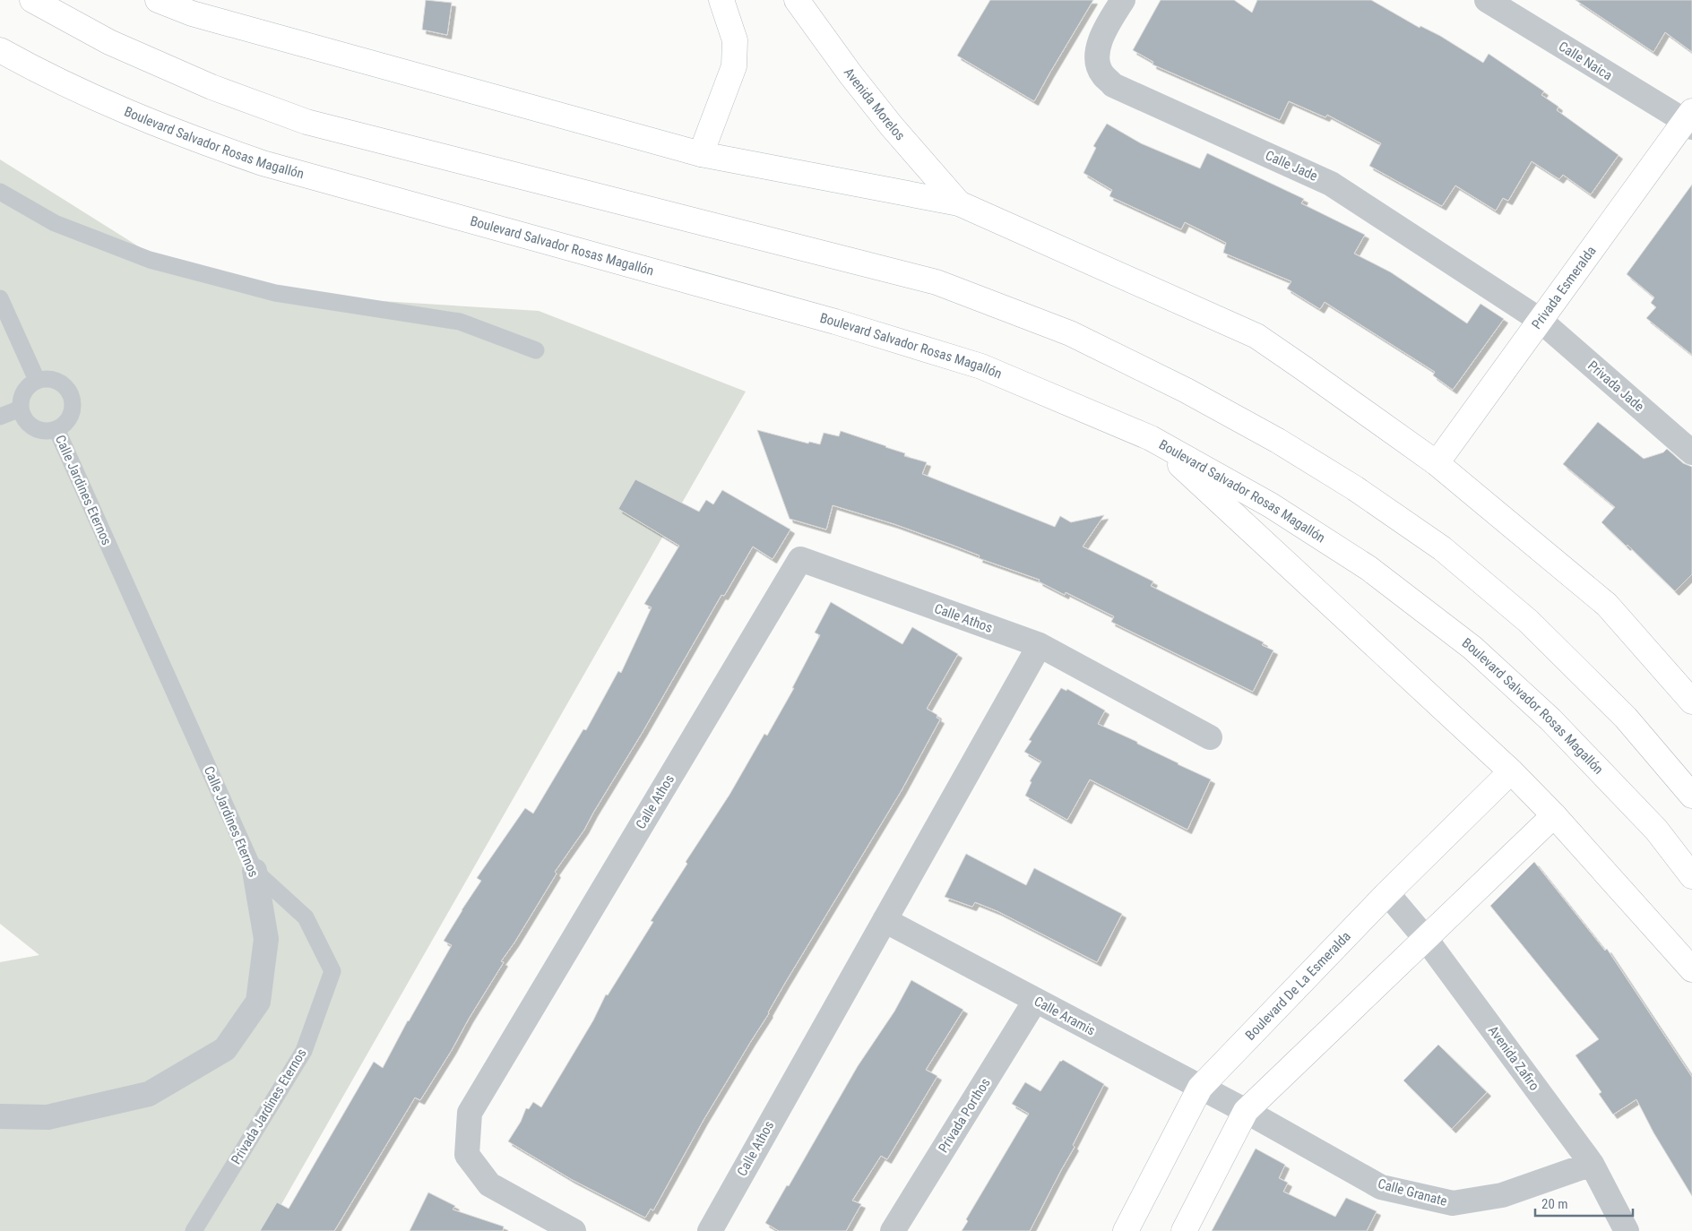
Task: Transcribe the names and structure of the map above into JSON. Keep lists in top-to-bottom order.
{
  "streets": {
    "main road": [
      "Avenida Morelos",
      "Boulevard Salvador Rosas Magallón",
      "Privada Esmeralda",
      "Boulevard De La Esmeralda"
    ],
    "street": [
      "Calle Naica",
      "Calle Jade",
      "Privada Jade",
      "Calle Jardines Eternos",
      "Calle Athos",
      "Calle Aramis",
      "Avenida Zafiro",
      "Privada Porthos",
      "Calle Granate"
    ],
    "lane": ["Privada Jardines Eternos"]
  },
  "crossings": [
    ["Calle Naica", "Privada Esmeralda"],
    ["Calle Jade", "Privada Esmeralda"],
    ["Calle Jade", "Privada Jade"],
    ["Privada Esmeralda", "Privada Jade"],
    ["Calle Jardines Eternos", "Privada Jardines Eternos"],
    ["Calle Athos", "Calle Aramis"],
    ["Boulevard De La Esmeralda", "Calle Aramis"],
    ["Boulevard De La Esmeralda", "Avenida Zafiro"],
    ["Calle Aramis", "Privada Porthos"],
    ["Calle Aramis", "Calle Granate"],
    ["Avenida Zafiro", "Calle Granate"]
  ],
  "scale_bar": "20 m"
}
